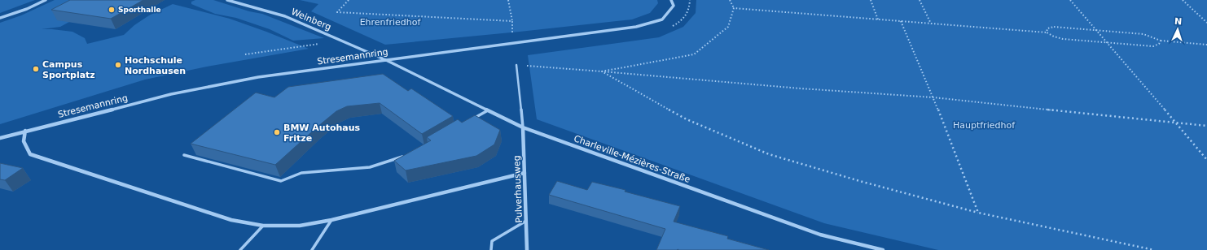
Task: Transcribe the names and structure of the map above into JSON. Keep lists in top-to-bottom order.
{
  "streets": {
    "street": [
      "Weinberg",
      "Stresemannring",
      "Charleville-Mézières-Straße",
      "Pulverhausweg"
    ]
  },
  "crossings": [
    ["Weinberg", "Stresemannring"],
    ["Weinberg", "Charleville-Mézières-Straße"],
    ["Stresemannring", "Charleville-Mézières-Straße"],
    ["Charleville-Mézières-Straße", "Pulverhausweg"]
  ],
  "parks": ["Ehrenfriedhof", "Hauptfriedhof"],
  "places": [
    "Sporthalle",
    "Hochschule Nordhausen",
    "Campus Sportplatz",
    "BMW Autohaus Fritze"
  ],
  "north": "top"
}
